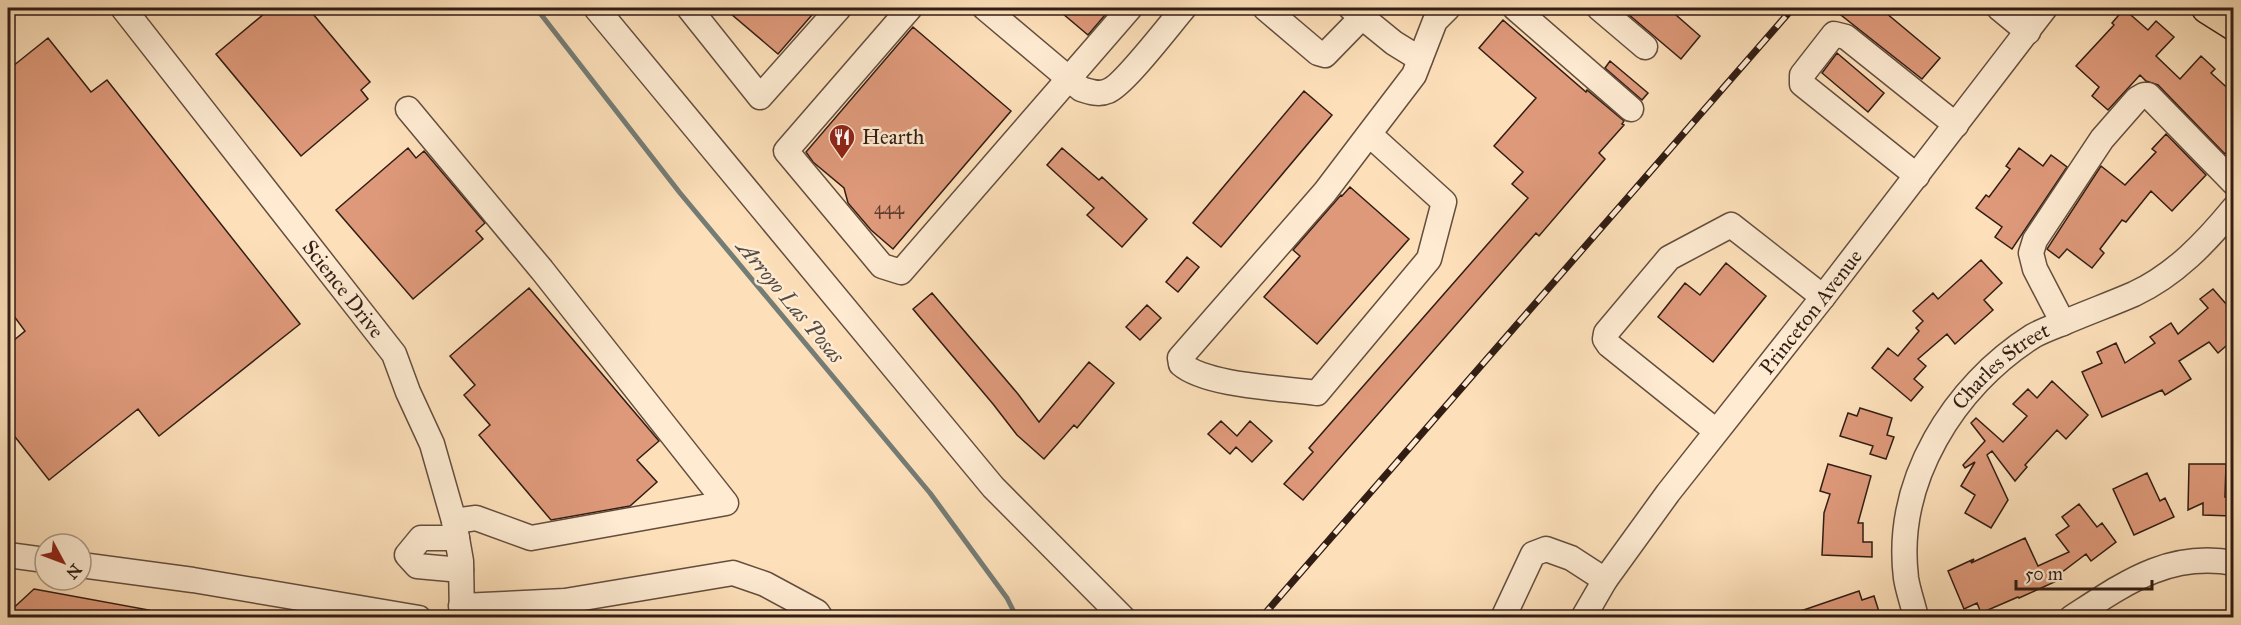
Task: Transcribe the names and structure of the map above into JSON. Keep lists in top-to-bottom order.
{
  "streets": {
    "street": ["Science Drive", "Princeton Avenue", "Charles Street"]
  },
  "water": ["Arroyo Las Posas"],
  "places": {
    "restaurant": ["Hearth"]
  },
  "house_numbers": ["444"],
  "scale_bar": "50 m",
  "north": "bottom right"
}
